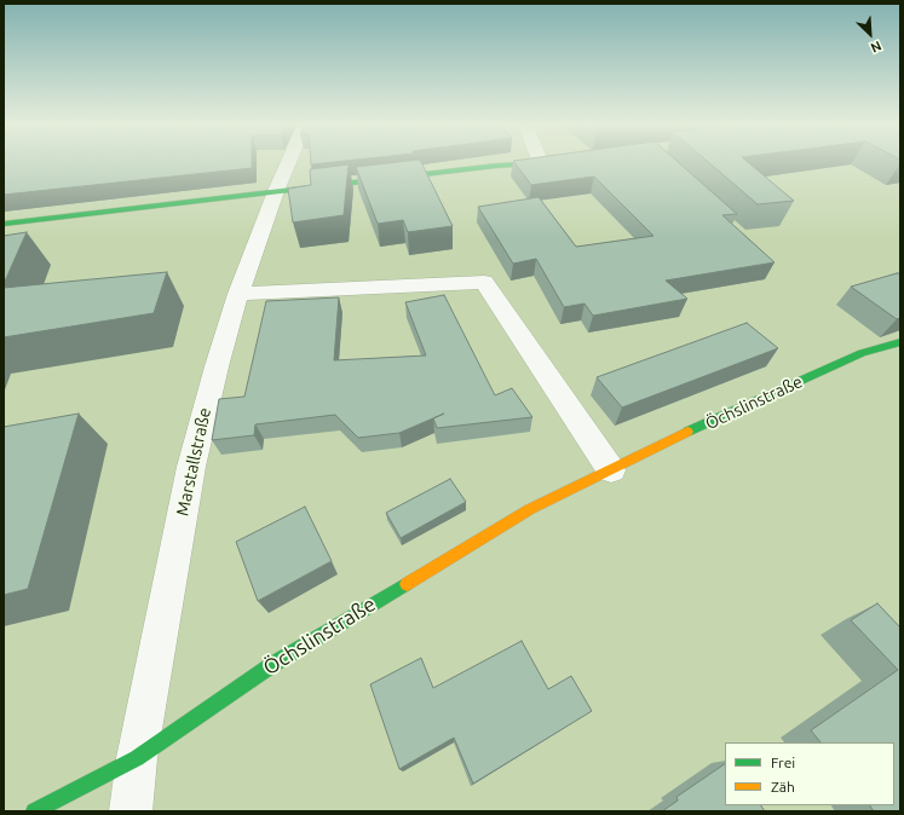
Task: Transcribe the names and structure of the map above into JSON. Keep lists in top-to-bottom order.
{
  "streets": {
    "street": ["Öchslinstraße", "Marstallstraße"]
  },
  "crossings": [
    ["Öchslinstraße", "Marstallstraße"]
  ],
  "legend": ["Frei", "Zäh"],
  "north": "bottom right"
}
